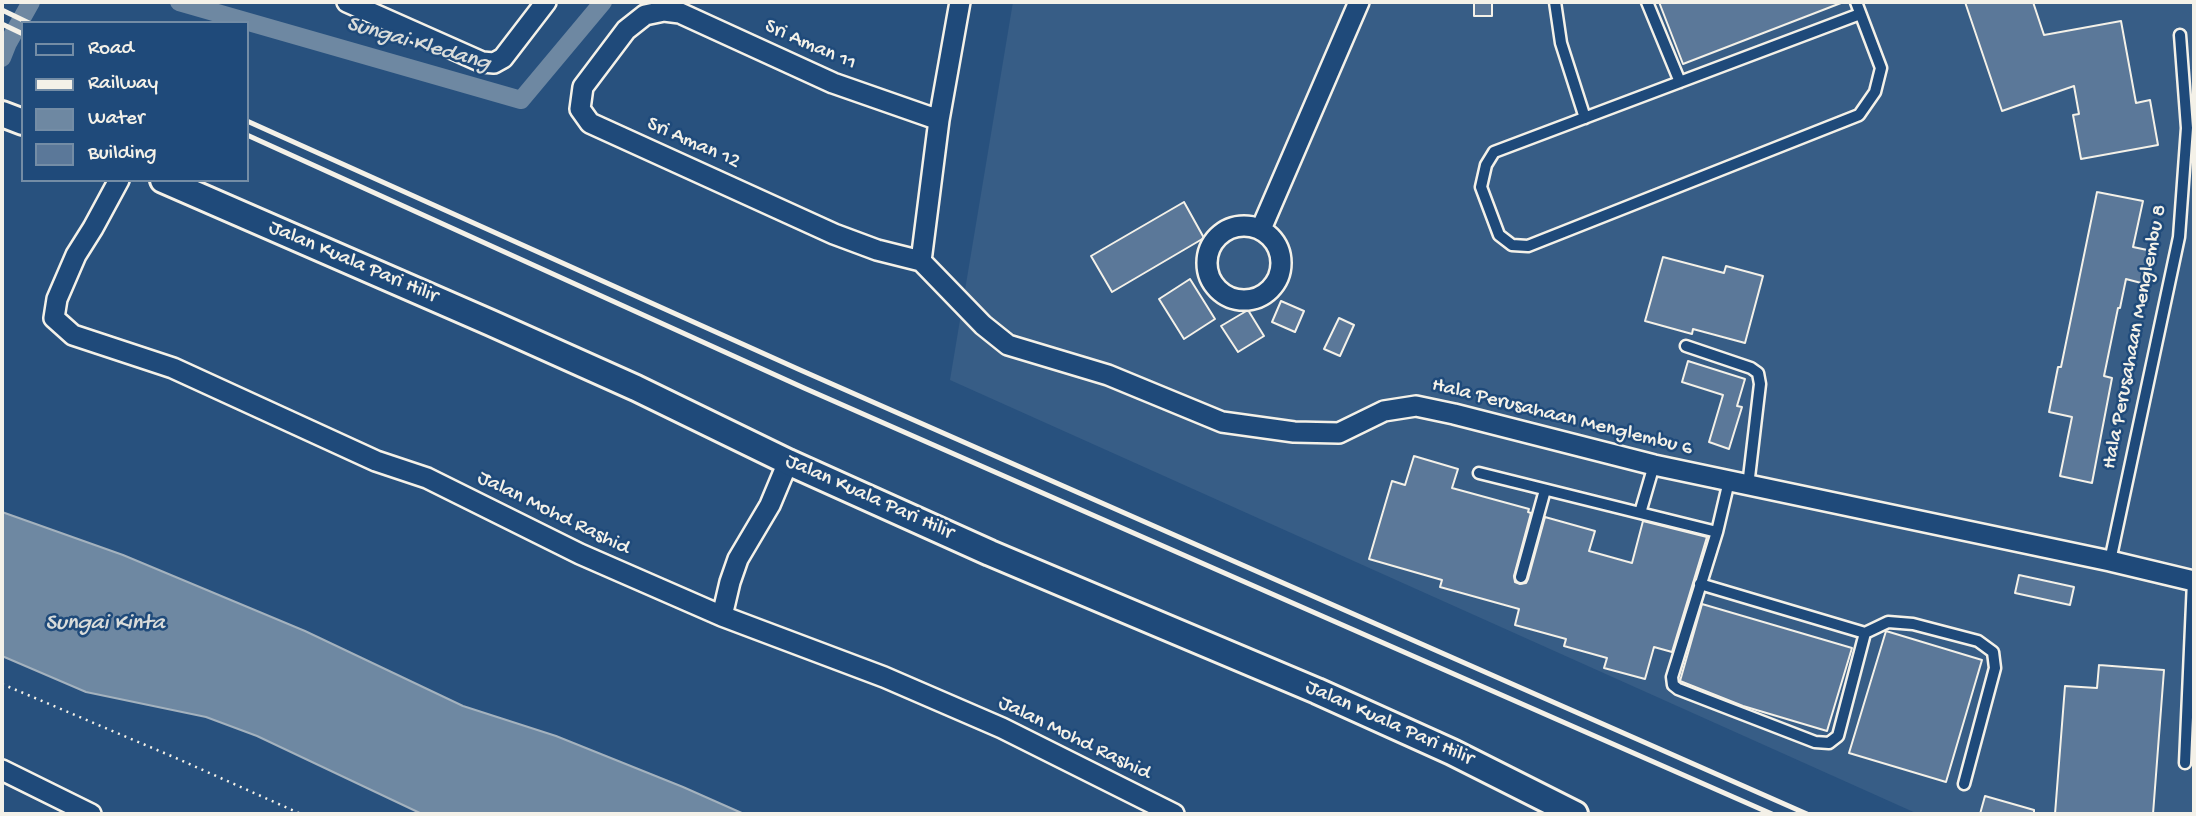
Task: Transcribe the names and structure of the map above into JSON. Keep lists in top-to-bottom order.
{
  "streets": {
    "street": [
      "Sri Aman 11",
      "Sri Aman 12",
      "Jalan Kuala Pari Hilir",
      "Hala Perusahaan Menglembu 6",
      "Jalan Mohd Rashid"
    ],
    "lane": ["Hala Perusahaan Menglembu 8"]
  },
  "crossings": [
    ["Sri Aman 11", "Sri Aman 12"],
    ["Sri Aman 12", "Hala Perusahaan Menglembu 6"],
    ["Hala Perusahaan Menglembu 8", "Hala Perusahaan Menglembu 6"]
  ],
  "water": ["Sungai Kledang", "Sungai Kinta"],
  "legend": [
    "Road",
    "Railway",
    "Water",
    "Building"
  ]
}
